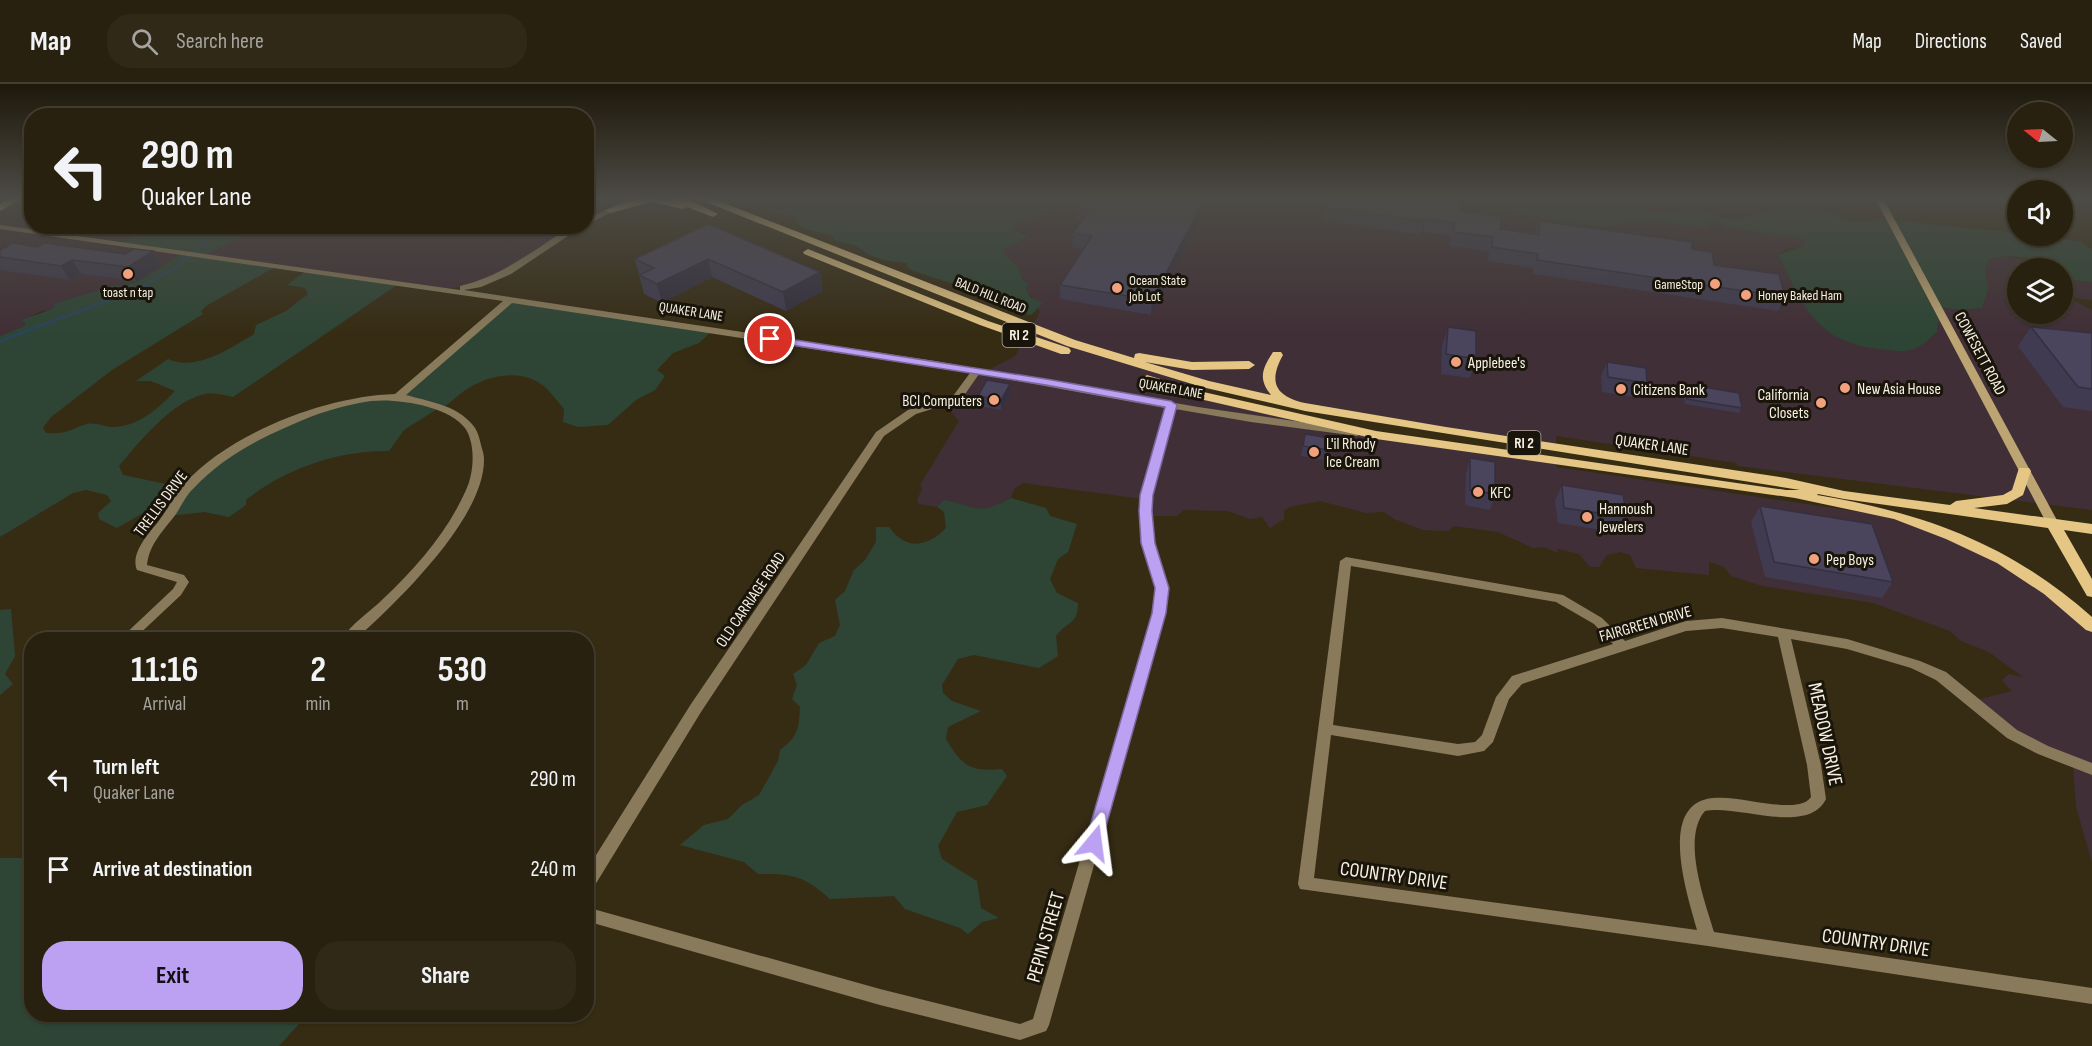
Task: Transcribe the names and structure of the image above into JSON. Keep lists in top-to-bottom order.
{
  "streets": {
    "main road": [
      "BALD HILL ROAD",
      "QUAKER LANE",
      "RI 2",
      "COWESETT ROAD"
    ],
    "street": [
      "TRELLIS DRIVE",
      "OLD CARRIAGE ROAD",
      "FAIRGREEN DRIVE",
      "MEADOW DRIVE",
      "COUNTRY DRIVE",
      "PEPIN STREET"
    ]
  },
  "crossings": [
    ["BALD HILL ROAD", "QUAKER LANE"],
    ["QUAKER LANE", "COWESETT ROAD"],
    ["QUAKER LANE", "OLD CARRIAGE ROAD"],
    ["QUAKER LANE", "PEPIN STREET"],
    ["FAIRGREEN DRIVE", "MEADOW DRIVE"],
    ["FAIRGREEN DRIVE", "COUNTRY DRIVE"],
    ["MEADOW DRIVE", "COUNTRY DRIVE"]
  ],
  "places": [
    "toast n tap",
    "GameStop",
    "Ocean State Job Lot",
    "Honey Baked Ham",
    "Applebee's",
    "New Asia House",
    "Citizens Bank",
    "BCI Computers",
    "California Closets",
    "L'il Rhody Ice Cream",
    "KFC",
    "Hannoush Jewelers",
    "Pep Boys"
  ],
  "north": "left",
  "page": {
    "header": "Map",
    "search": "Search here",
    "nav": ["Map", "Directions", "Saved"],
    "turn": ["290 m", "Quaker Lane"],
    "eta": [
      "11:16",
      "Arrival",
      "2",
      "min",
      "530",
      "m"
    ],
    "list": [
      {
        "name": "Turn left",
        "note": "Quaker Lane",
        "value": "290 m"
      },
      {
        "name": "Arrive at destination",
        "value": "240 m"
      }
    ],
    "buttons": ["Exit", "Share"]
  }
}
